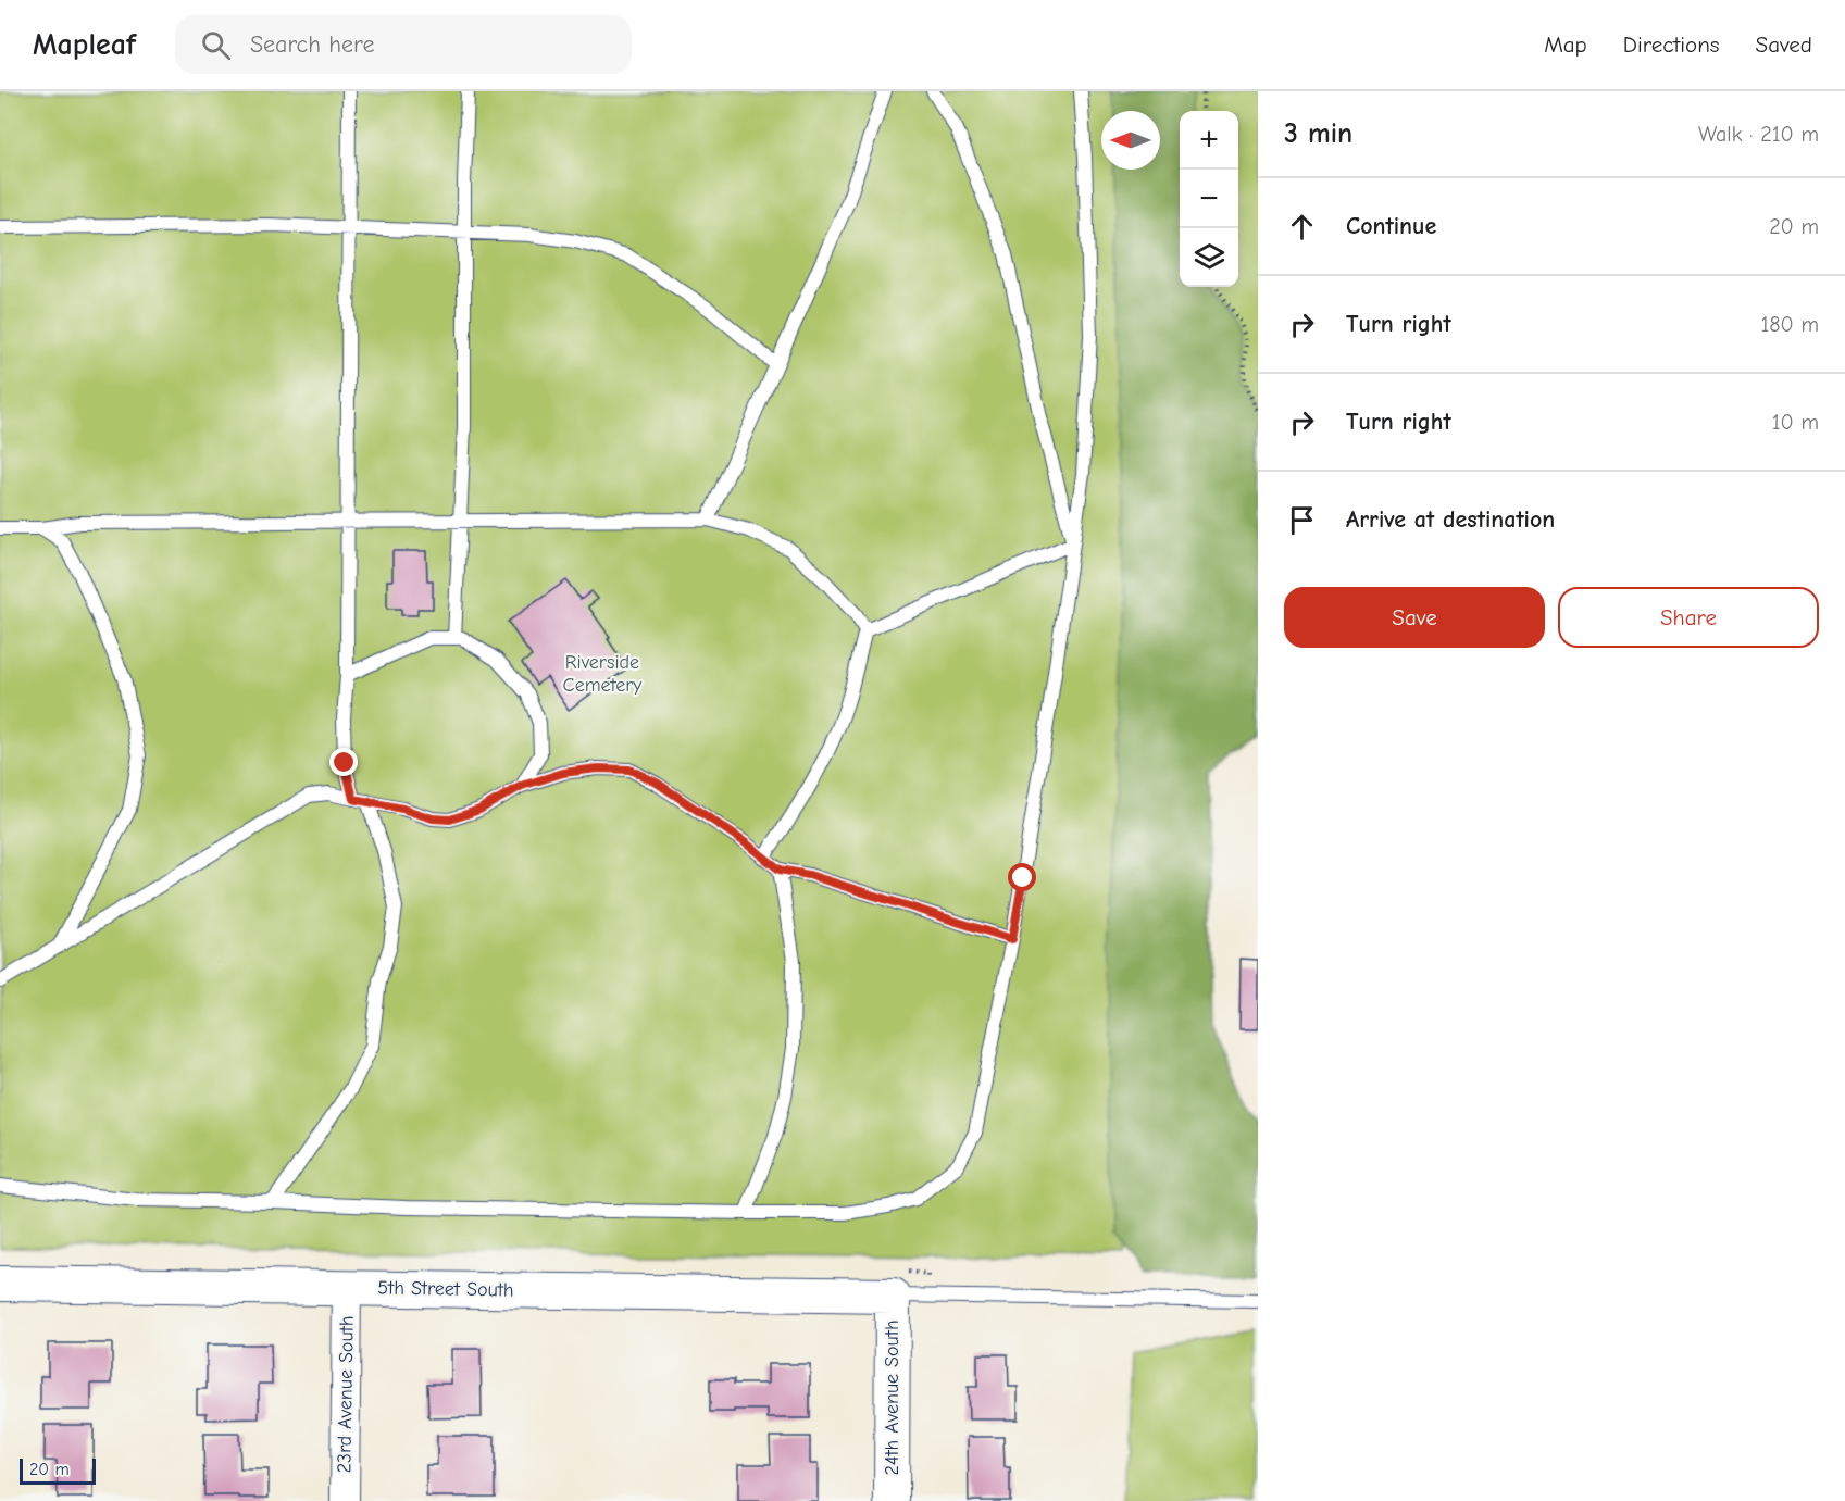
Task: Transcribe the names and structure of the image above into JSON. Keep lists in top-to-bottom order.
{
  "streets": {
    "street": ["5th Street South", "23rd Avenue South", "24th Avenue South"]
  },
  "crossings": [
    ["5th Street South", "23rd Avenue South"],
    ["5th Street South", "24th Avenue South"]
  ],
  "parks": ["Riverside Cemetery"],
  "scale_bar": "20 m",
  "north": "left",
  "page": {
    "header": "Mapleaf",
    "search": "Search here",
    "nav": ["Map", "Directions", "Saved"],
    "heading": ["3 min", "Walk · 210 m"],
    "map_buttons": ["+", "−"],
    "list": [
      ["Continue", "20 m"],
      ["Turn right", "180 m"],
      ["Turn right", "10 m"],
      "Arrive at destination"
    ],
    "buttons": ["Save", "Share"],
    "scale": "20 m"
  }
}
